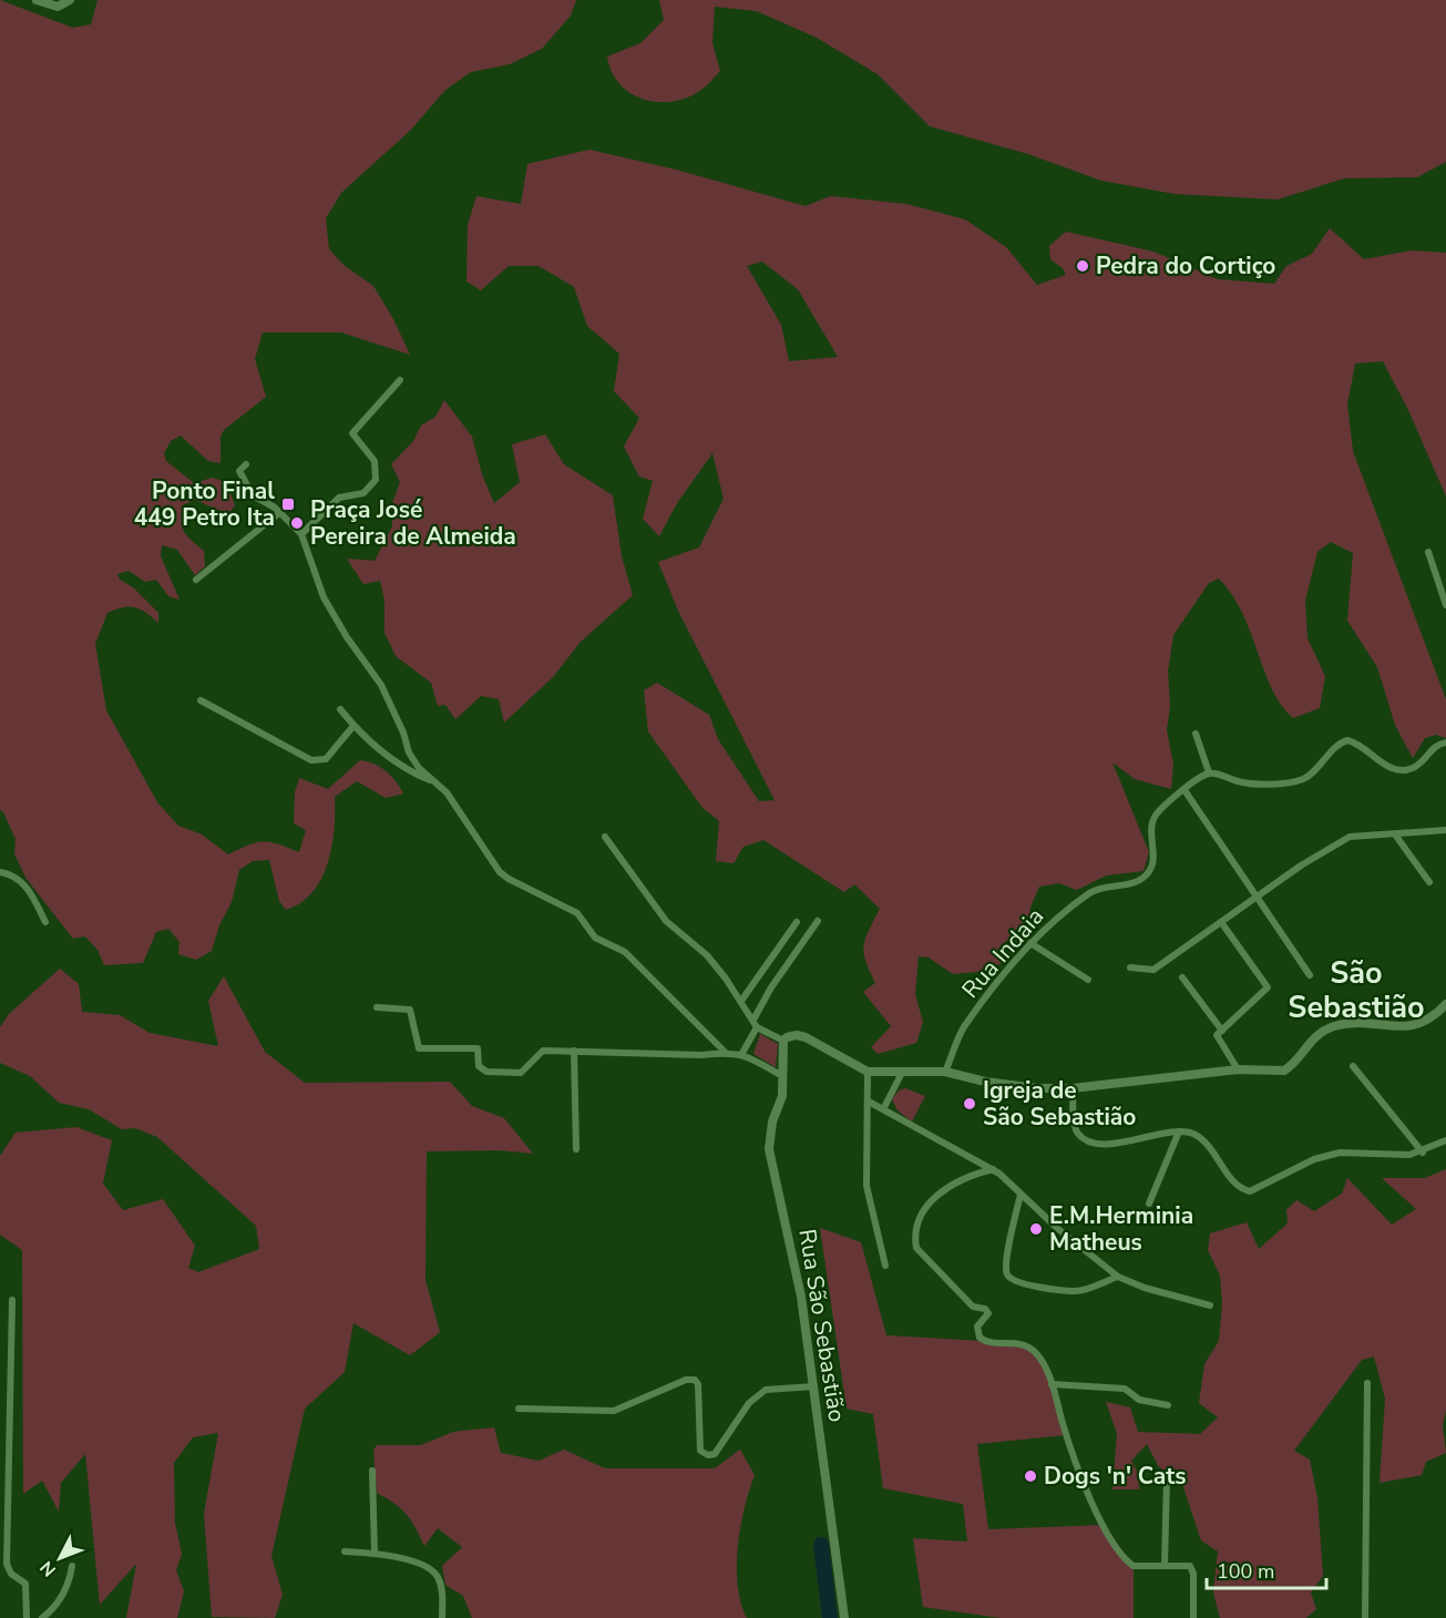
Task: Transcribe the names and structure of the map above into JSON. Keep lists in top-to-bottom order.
{
  "streets": {
    "street": ["Rua Indaia", "Rua São Sebastião"]
  },
  "districts": ["São Sebastião"],
  "places": {
    "other": [
      "Pedra do Cortiço",
      "Praça José Pereira de Almeida",
      "Igreja de São Sebastião",
      "E.M.Herminia Matheus",
      "Dogs 'n' Cats"
    ],
    "transit": ["Ponto Final 449 Petro Ita"]
  },
  "scale_bar": "100 m",
  "north": "bottom left"
}
